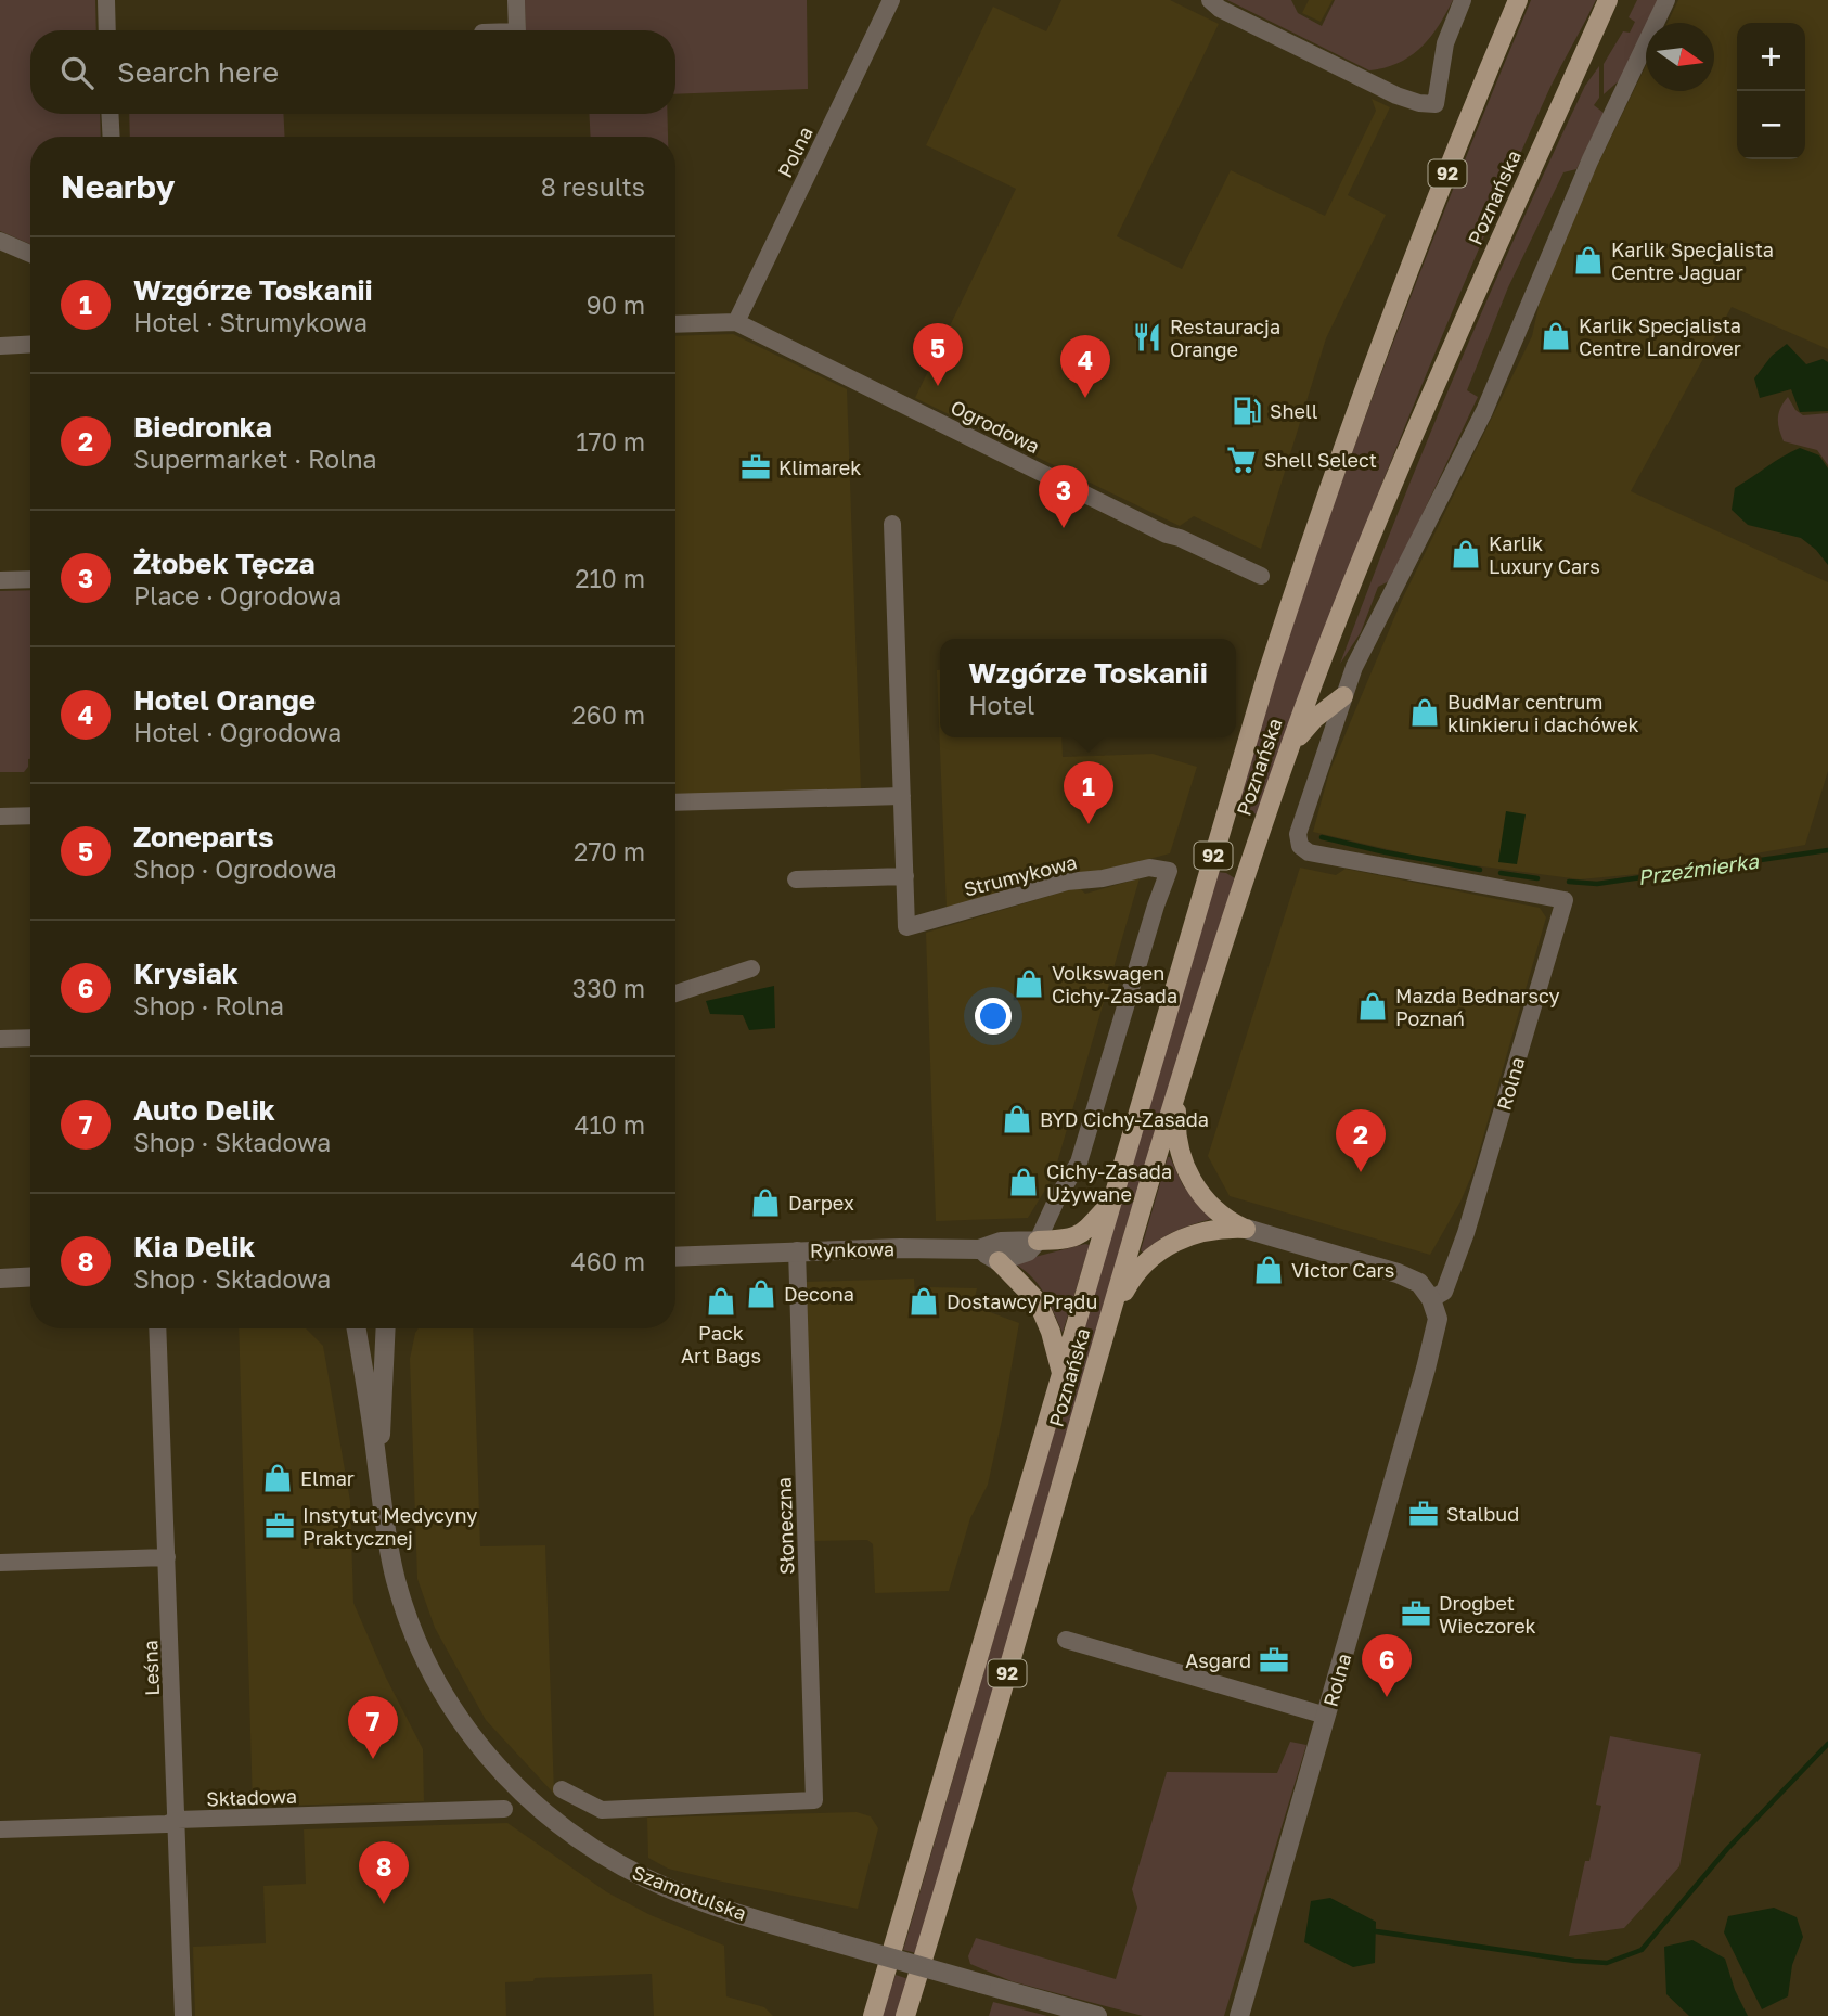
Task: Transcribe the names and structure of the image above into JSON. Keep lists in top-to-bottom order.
{
  "streets": {
    "main road": ["92", "Poznańska"],
    "street": [
      "Polna",
      "Ogrodowa",
      "Strumykowa",
      "Rolna",
      "Rynkowa",
      "Słoneczna",
      "Leśna",
      "Składowa",
      "Szamotulska"
    ]
  },
  "crossings": [
    ["Polna", "Ogrodowa"],
    ["Strumykowa", "Rynkowa"],
    ["Rynkowa", "Słoneczna"],
    ["Leśna", "Składowa"]
  ],
  "water": ["Przeźmierka"],
  "places": {
    "shop": [
      "Karlik Specjalista Centre Jaguar",
      "Karlik Specjalista Centre Landrover",
      "Karlik Luxury Cars",
      "BudMar centrum klinkieru i dachówek",
      "Volkswagen Cichy-Zasada",
      "Mazda Bednarscy Poznań",
      "BYD Cichy-Zasada",
      "Cichy-Zasada Używane",
      "Darpex",
      "Victor Cars",
      "Decona",
      "Pack Art Bags",
      "Dostawcy Prądu",
      "Elmar"
    ],
    "restaurant": ["Restauracja Orange"],
    "fuel station": ["Shell"],
    "supermarket": ["Shell Select"],
    "office": [
      "Klimarek",
      "Stalbud",
      "Instytut Medycyny Praktycznej",
      "Drogbet Wieczorek",
      "Asgard"
    ]
  },
  "north": "right",
  "page": {
    "map_buttons": ["+", "−"],
    "search": "Search here",
    "heading": ["Nearby", "8 results"],
    "list": [
      {
        "mark": "1",
        "name": "Wzgórze Toskanii",
        "note": "Hotel · Strumykowa",
        "value": "90 m"
      },
      {
        "mark": "2",
        "name": "Biedronka",
        "note": "Supermarket · Rolna",
        "value": "170 m"
      },
      {
        "mark": "3",
        "name": "Żłobek Tęcza",
        "note": "Place · Ogrodowa",
        "value": "210 m"
      },
      {
        "mark": "4",
        "name": "Hotel Orange",
        "note": "Hotel · Ogrodowa",
        "value": "260 m"
      },
      {
        "mark": "5",
        "name": "Zoneparts",
        "note": "Shop · Ogrodowa",
        "value": "270 m"
      },
      {
        "mark": "6",
        "name": "Krysiak",
        "note": "Shop · Rolna",
        "value": "330 m"
      },
      {
        "mark": "7",
        "name": "Auto Delik",
        "note": "Shop · Składowa",
        "value": "410 m"
      },
      {
        "mark": "8",
        "name": "Kia Delik",
        "note": "Shop · Składowa",
        "value": "460 m"
      }
    ],
    "pins": [
      "5",
      "4",
      "3",
      "1",
      "2",
      "6",
      "7",
      "8"
    ],
    "popup": ["Wzgórze Toskanii", "Hotel"]
  }
}
